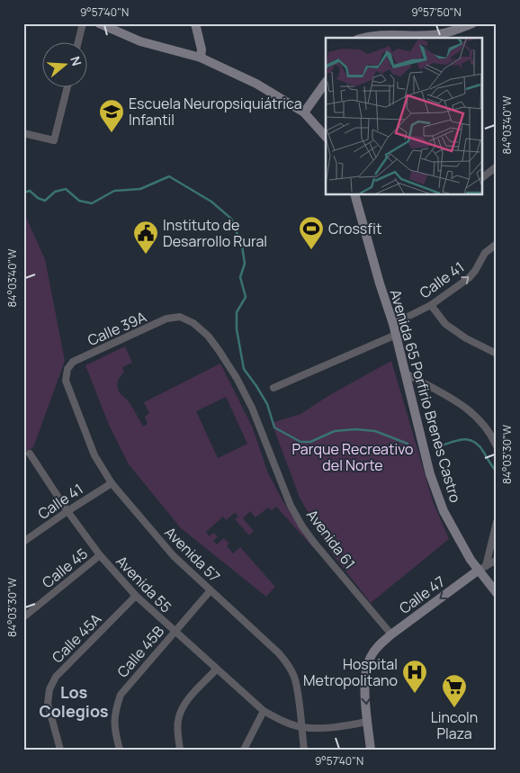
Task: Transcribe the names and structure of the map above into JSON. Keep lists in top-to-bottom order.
{
  "streets": {
    "main road": ["Avenida 65 Porfirio Brenes Castro", "Calle 47"],
    "street": [
      "Calle 41",
      "Calle 39A",
      "Avenida 61",
      "Avenida 57",
      "Calle 45",
      "Avenida 55",
      "Calle 45A",
      "Calle 45B"
    ]
  },
  "crossings": [
    ["Calle 41", "Avenida 65 Porfirio Brenes Castro"],
    ["Calle 41", "Avenida 57"],
    ["Calle 41", "Avenida 55"],
    ["Calle 39A", "Avenida 61"],
    ["Calle 39A", "Avenida 57"],
    ["Avenida 65 Porfirio Brenes Castro", "Calle 47"],
    ["Avenida 61", "Calle 47"],
    ["Avenida 57", "Avenida 55"],
    ["Avenida 57", "Calle 45B"],
    ["Calle 45", "Avenida 55"],
    ["Avenida 55", "Calle 47"],
    ["Avenida 55", "Calle 45A"],
    ["Avenida 55", "Calle 45B"]
  ],
  "one_way": ["Calle 41", "Calle 47"],
  "districts": ["Los Colegios"],
  "parks": ["Parque Recreativo del Norte"],
  "places": {
    "school or university": ["Escuela Neuropsiquiátrica Infantil"],
    "sports": ["Crossfit"],
    "public building": ["Instituto de Desarrollo Rural"],
    "hospital": ["Hospital Metropolitano"],
    "supermarket": ["Lincoln Plaza"]
  },
  "north": "right",
  "coordinates": [
    "9°57'40\"N",
    "9°57'50\"N",
    "84°03'40\"W",
    "84°03'30\"W"
  ]
}
